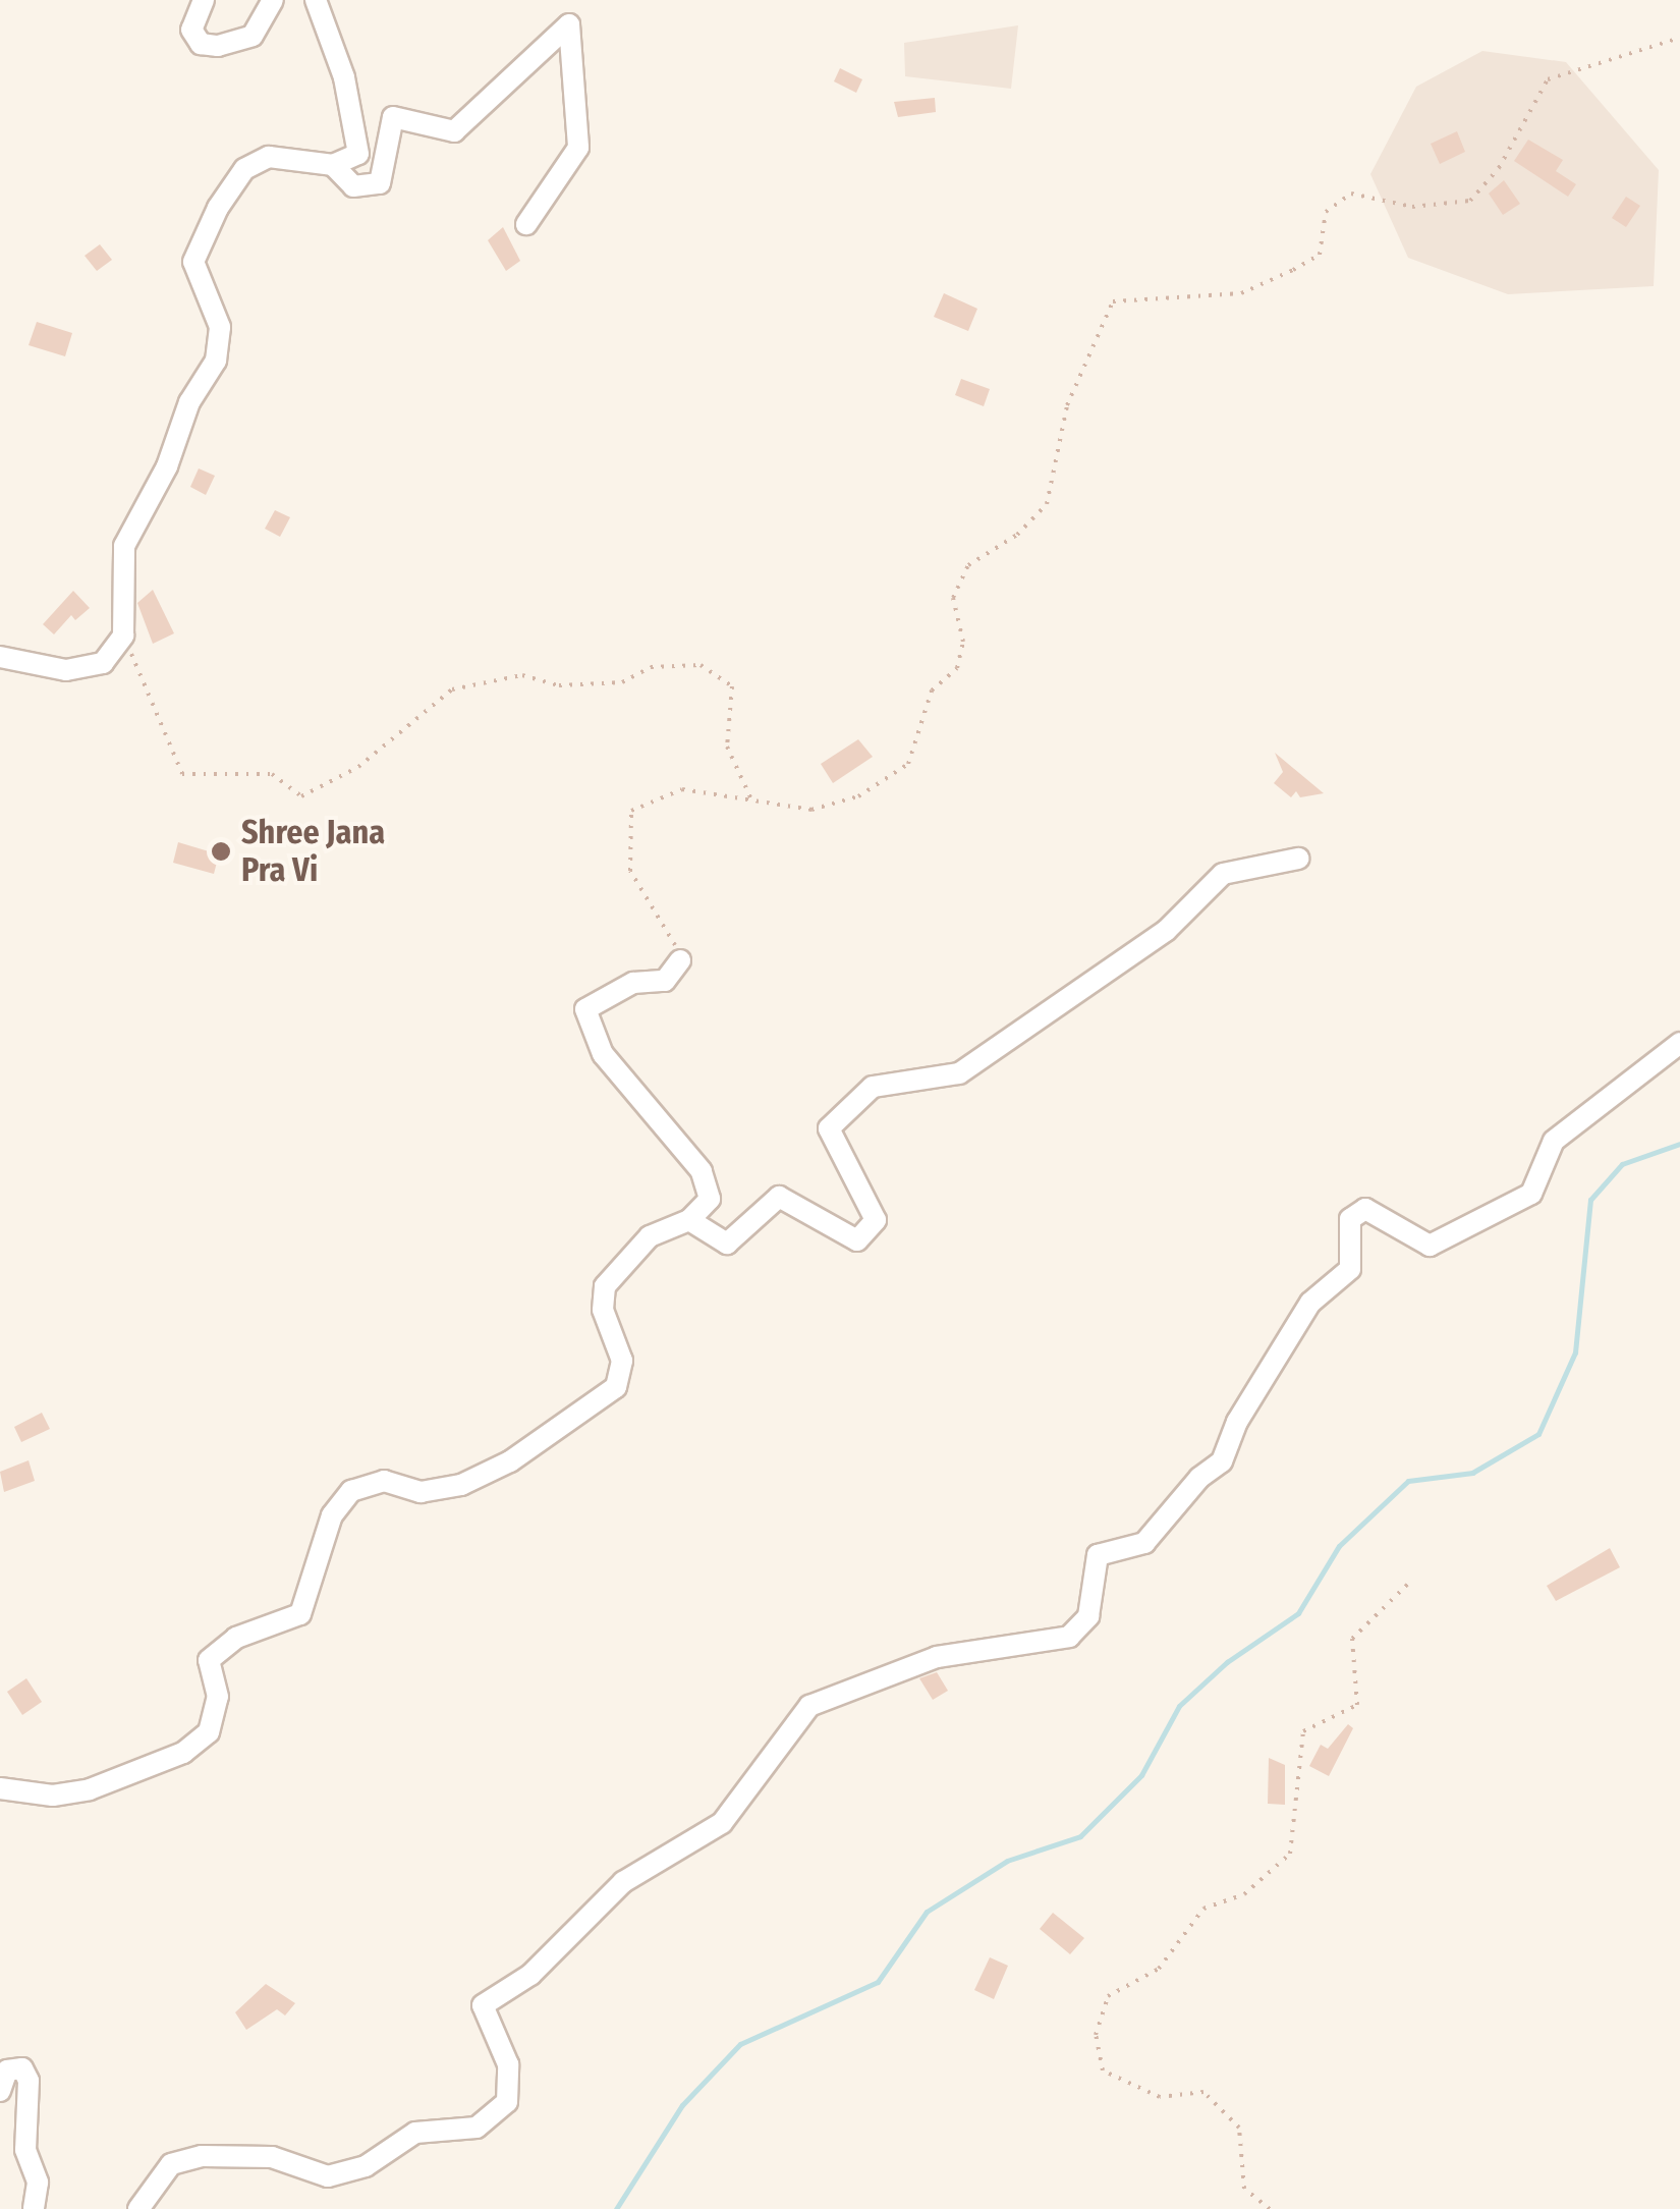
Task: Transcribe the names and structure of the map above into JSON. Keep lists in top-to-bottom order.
{
  "places": ["Shree Jana Pra Vi"]
}
